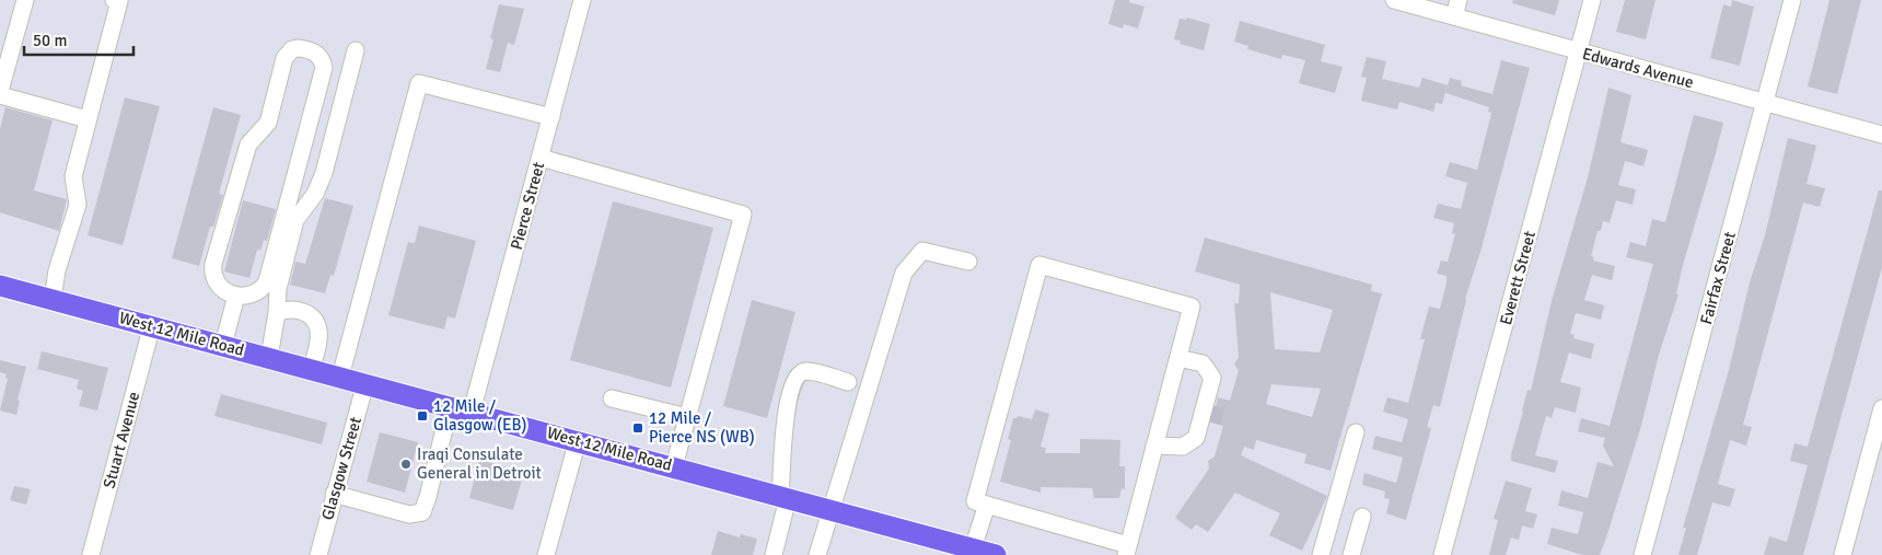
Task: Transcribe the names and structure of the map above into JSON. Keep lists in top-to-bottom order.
{
  "streets": {
    "main road": ["West 12 Mile Road"],
    "street": [
      "Edwards Avenue",
      "Pierce Street",
      "Everett Street",
      "Fairfax Street",
      "Stuart Avenue",
      "Glasgow Street"
    ]
  },
  "crossings": [
    ["Edwards Avenue", "Everett Street"],
    ["Edwards Avenue", "Fairfax Street"],
    ["Pierce Street", "West 12 Mile Road"],
    ["Pierce Street", "Glasgow Street"],
    ["West 12 Mile Road", "Stuart Avenue"],
    ["West 12 Mile Road", "Glasgow Street"]
  ],
  "places": {
    "transit": ["12 Mile / Glasgow (EB)", "12 Mile / Pierce NS (WB)"],
    "other": ["Iraqi Consulate General in Detroit"]
  },
  "scale_bar": "50 m"
}
